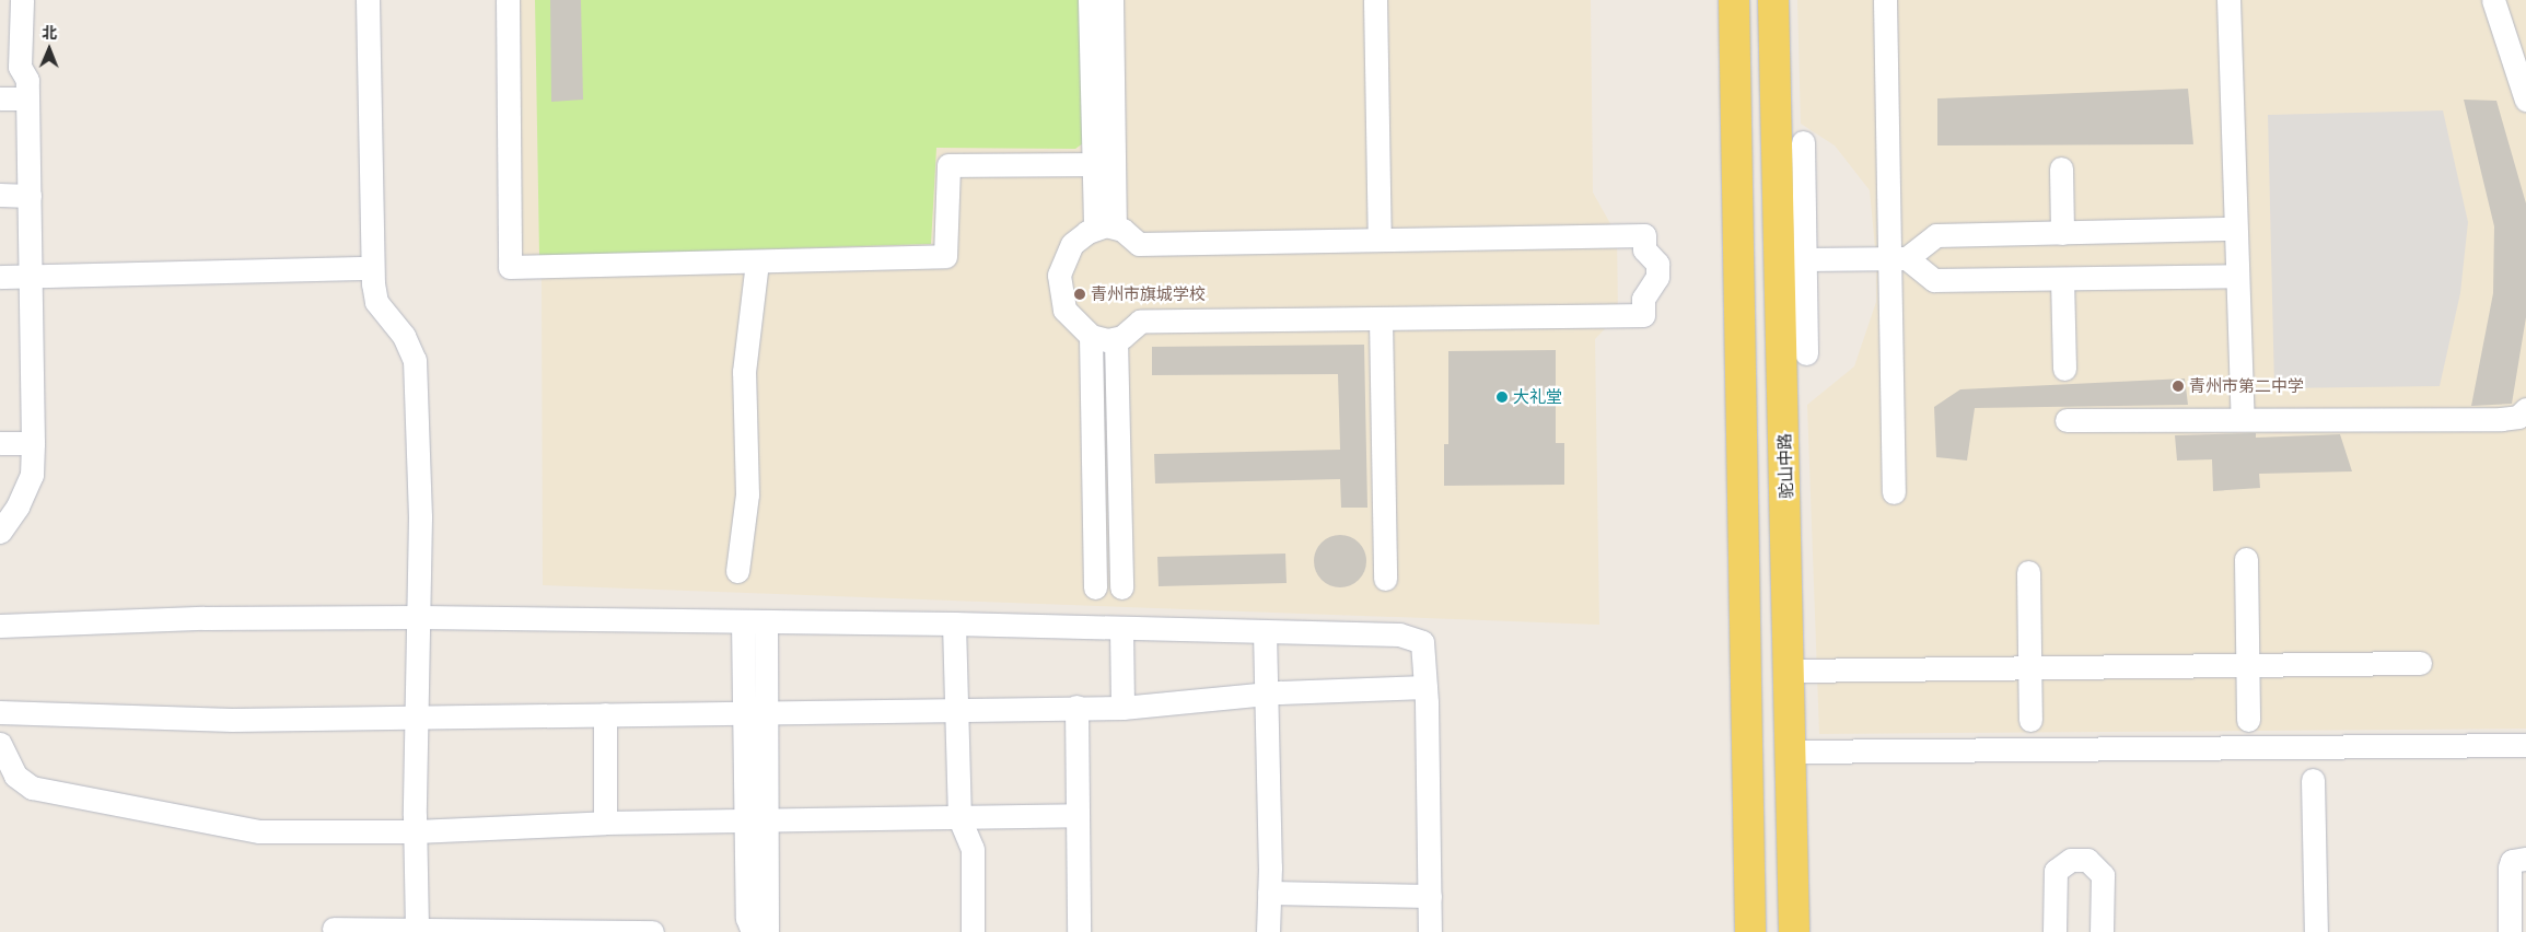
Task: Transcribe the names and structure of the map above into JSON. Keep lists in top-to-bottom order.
{
  "streets": {
    "main road": ["驼山中路"]
  },
  "places": ["青州市旗城学校", "青州市第二中学", "大礼堂"],
  "north": "top"
}
